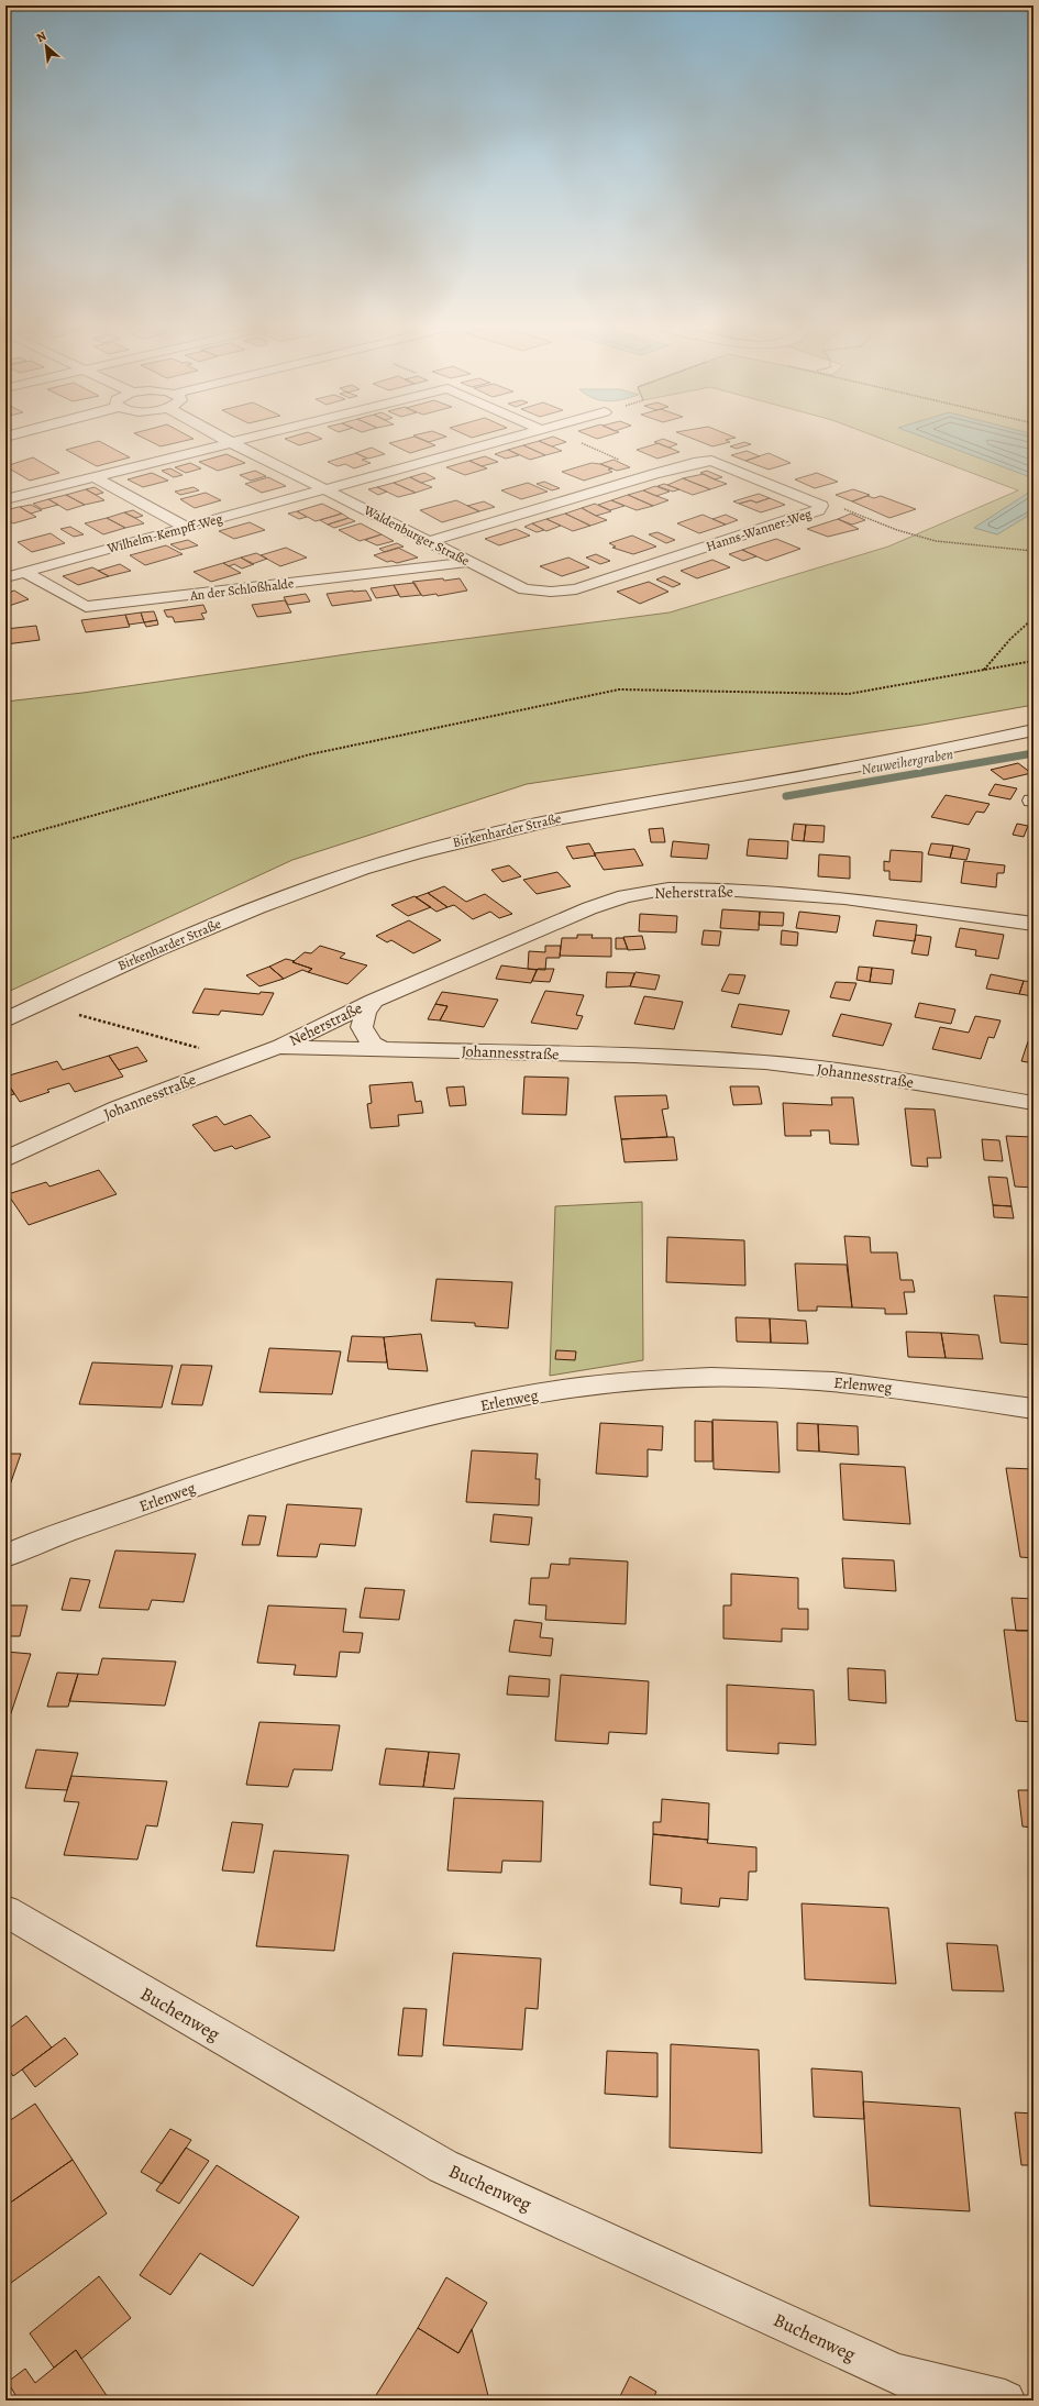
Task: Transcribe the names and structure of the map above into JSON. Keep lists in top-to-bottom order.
{
  "streets": {
    "street": [
      "Hanns-Wanner-Weg",
      "Wilhelm-Kempff-Weg",
      "Waldenburger Straße",
      "An der Schloßhalde",
      "Birkenharder Straße",
      "Neherstraße",
      "Johannesstraße",
      "Erlenweg",
      "Buchenweg"
    ]
  },
  "crossings": [
    ["Hanns-Wanner-Weg", "Waldenburger Straße"],
    ["Wilhelm-Kempff-Weg", "Waldenburger Straße"],
    ["Wilhelm-Kempff-Weg", "An der Schloßhalde"],
    ["Waldenburger Straße", "An der Schloßhalde"],
    ["Neherstraße", "Johannesstraße"]
  ],
  "water": ["Neuweihergraben"],
  "north": "top left"
}
